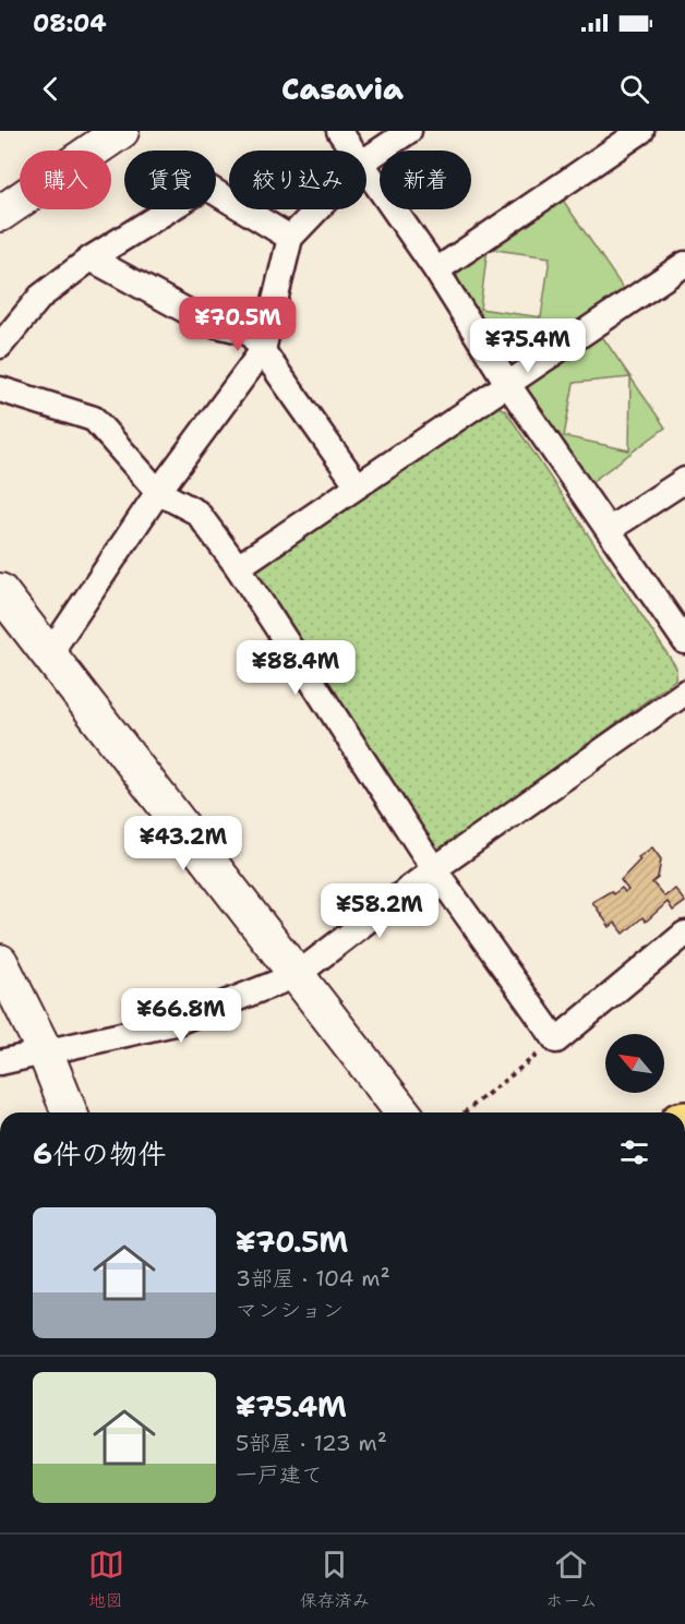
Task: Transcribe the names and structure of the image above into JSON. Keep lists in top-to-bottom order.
{
  "north": "top left",
  "page": {
    "status": "08:04",
    "header": "Casavia",
    "chip": [
      "購入",
      "賃貸",
      "絞り込み",
      "新着"
    ],
    "price": [
      "¥70.5M",
      "¥75.4M",
      "¥88.4M",
      "¥43.2M",
      "¥58.2M",
      "¥66.8M"
    ],
    "heading": "6件の物件",
    "list": [
      {
        "name": "¥70.5M",
        "note": "3部屋 · 104 m² · マンション"
      },
      {
        "name": "¥75.4M",
        "note": "5部屋 · 123 m² · 一戸建て"
      }
    ],
    "tabs": ["地図", "保存済み", "ホーム"]
  }
}
